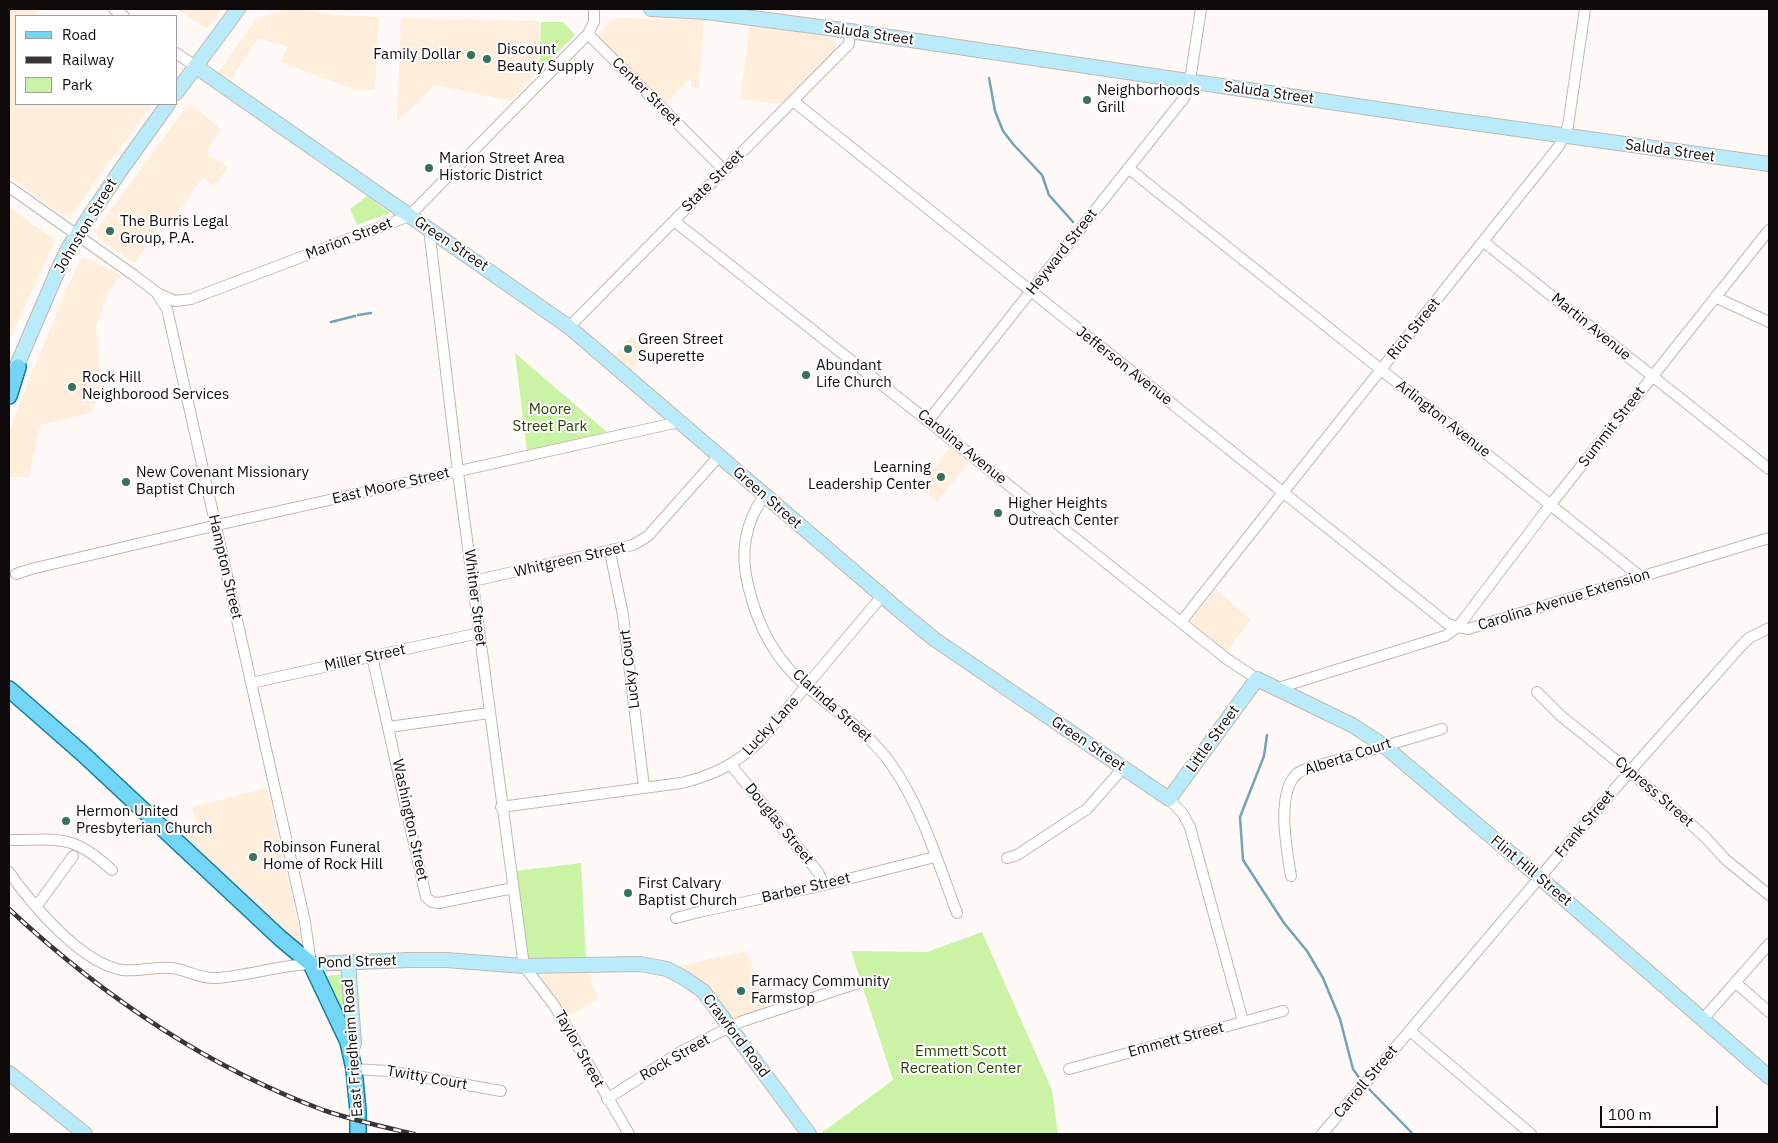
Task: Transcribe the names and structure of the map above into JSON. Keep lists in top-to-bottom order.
{
  "streets": {
    "main road": ["East Friedheim Road"],
    "street": [
      "Saluda Street",
      "Center Street",
      "State Street",
      "Johnston Street",
      "Marion Street",
      "Green Street",
      "Heyward Street",
      "Martin Avenue",
      "Rich Street",
      "Jefferson Avenue",
      "Arlington Avenue",
      "Summit Street",
      "Carolina Avenue",
      "East Moore Street",
      "Whitgreen Street",
      "Hampton Street",
      "Whitner Street",
      "Carolina Avenue Extension",
      "Miller Street",
      "Lucky Court",
      "Clarinda Street",
      "Lucky Lane",
      "Little Street",
      "Alberta Court",
      "Cypress Street",
      "Washington Street",
      "Douglas Street",
      "Frank Street",
      "Flint Hill Street",
      "Barber Street",
      "Pond Street",
      "Crawford Road",
      "Emmett Street",
      "Taylor Street",
      "Rock Street",
      "Twitty Court",
      "Carroll Street"
    ]
  },
  "crossings": [
    ["Saluda Street", "State Street"],
    ["Saluda Street", "Heyward Street"],
    ["Saluda Street", "Rich Street"],
    ["Center Street", "State Street"],
    ["Center Street", "Marion Street"],
    ["State Street", "Green Street"],
    ["State Street", "Jefferson Avenue"],
    ["State Street", "Carolina Avenue"],
    ["Johnston Street", "Hampton Street"],
    ["Marion Street", "Green Street"],
    ["Marion Street", "Hampton Street"],
    ["Green Street", "East Moore Street"],
    ["Green Street", "Whitgreen Street"],
    ["Green Street", "Whitner Street"],
    ["Green Street", "Clarinda Street"],
    ["Green Street", "Lucky Lane"],
    ["Green Street", "Little Street"],
    ["Green Street", "Emmett Street"],
    ["Heyward Street", "Jefferson Avenue"],
    ["Heyward Street", "Arlington Avenue"],
    ["Heyward Street", "Carolina Avenue"],
    ["Martin Avenue", "Rich Street"],
    ["Martin Avenue", "Summit Street"],
    ["Rich Street", "Jefferson Avenue"],
    ["Rich Street", "Arlington Avenue"],
    ["Rich Street", "Carolina Avenue"],
    ["Jefferson Avenue", "Summit Street"],
    ["Jefferson Avenue", "Carolina Avenue Extension"],
    ["Arlington Avenue", "Summit Street"],
    ["Arlington Avenue", "Carolina Avenue Extension"],
    ["Summit Street", "Carolina Avenue Extension"],
    ["Carolina Avenue", "Carolina Avenue Extension"],
    ["Carolina Avenue", "Little Street"],
    ["Carolina Avenue", "Flint Hill Street"],
    ["East Moore Street", "Hampton Street"],
    ["East Moore Street", "Whitner Street"],
    ["Whitgreen Street", "Whitner Street"],
    ["Whitgreen Street", "Lucky Court"],
    ["Hampton Street", "Miller Street"],
    ["Hampton Street", "Pond Street"],
    ["Whitner Street", "Miller Street"],
    ["Whitner Street", "Lucky Lane"],
    ["Whitner Street", "Washington Street"],
    ["Whitner Street", "Pond Street"],
    ["Whitner Street", "Crawford Road"],
    ["Whitner Street", "Taylor Street"],
    ["Carolina Avenue Extension", "Flint Hill Street"],
    ["Miller Street", "Washington Street"],
    ["Lucky Court", "Lucky Lane"],
    ["Clarinda Street", "Lucky Lane"],
    ["Clarinda Street", "Barber Street"],
    ["Lucky Lane", "Douglas Street"],
    ["Alberta Court", "Flint Hill Street"],
    ["Cypress Street", "Frank Street"],
    ["Douglas Street", "Barber Street"],
    ["Frank Street", "Flint Hill Street"],
    ["Frank Street", "Carroll Street"],
    ["Pond Street", "Crawford Road"],
    ["Pond Street", "East Friedheim Road"],
    ["Pond Street", "Taylor Street"],
    ["Crawford Road", "Taylor Street"],
    ["Crawford Road", "Rock Street"],
    ["East Friedheim Road", "Twitty Court"],
    ["Taylor Street", "Rock Street"]
  ],
  "parks": ["Moore Street Park", "Emmett Scott Recreation Center"],
  "places": [
    "Family Dollar",
    "Discount Beauty Supply",
    "Neighborhoods Grill",
    "Marion Street Area Historic District",
    "The Burris Legal Group, P.A.",
    "Green Street Superette",
    "Abundant Life Church",
    "Rock Hill Neighborood Services",
    "Learning Leadership Center",
    "New Covenant Missionary Baptist Church",
    "Higher Heights Outreach Center",
    "Hermon United Presbyterian Church",
    "Robinson Funeral Home of Rock Hill",
    "First Calvary Baptist Church",
    "Farmacy Community Farmstop"
  ],
  "legend": ["Road", "Railway", "Park"],
  "scale_bar": "100 m"
}
